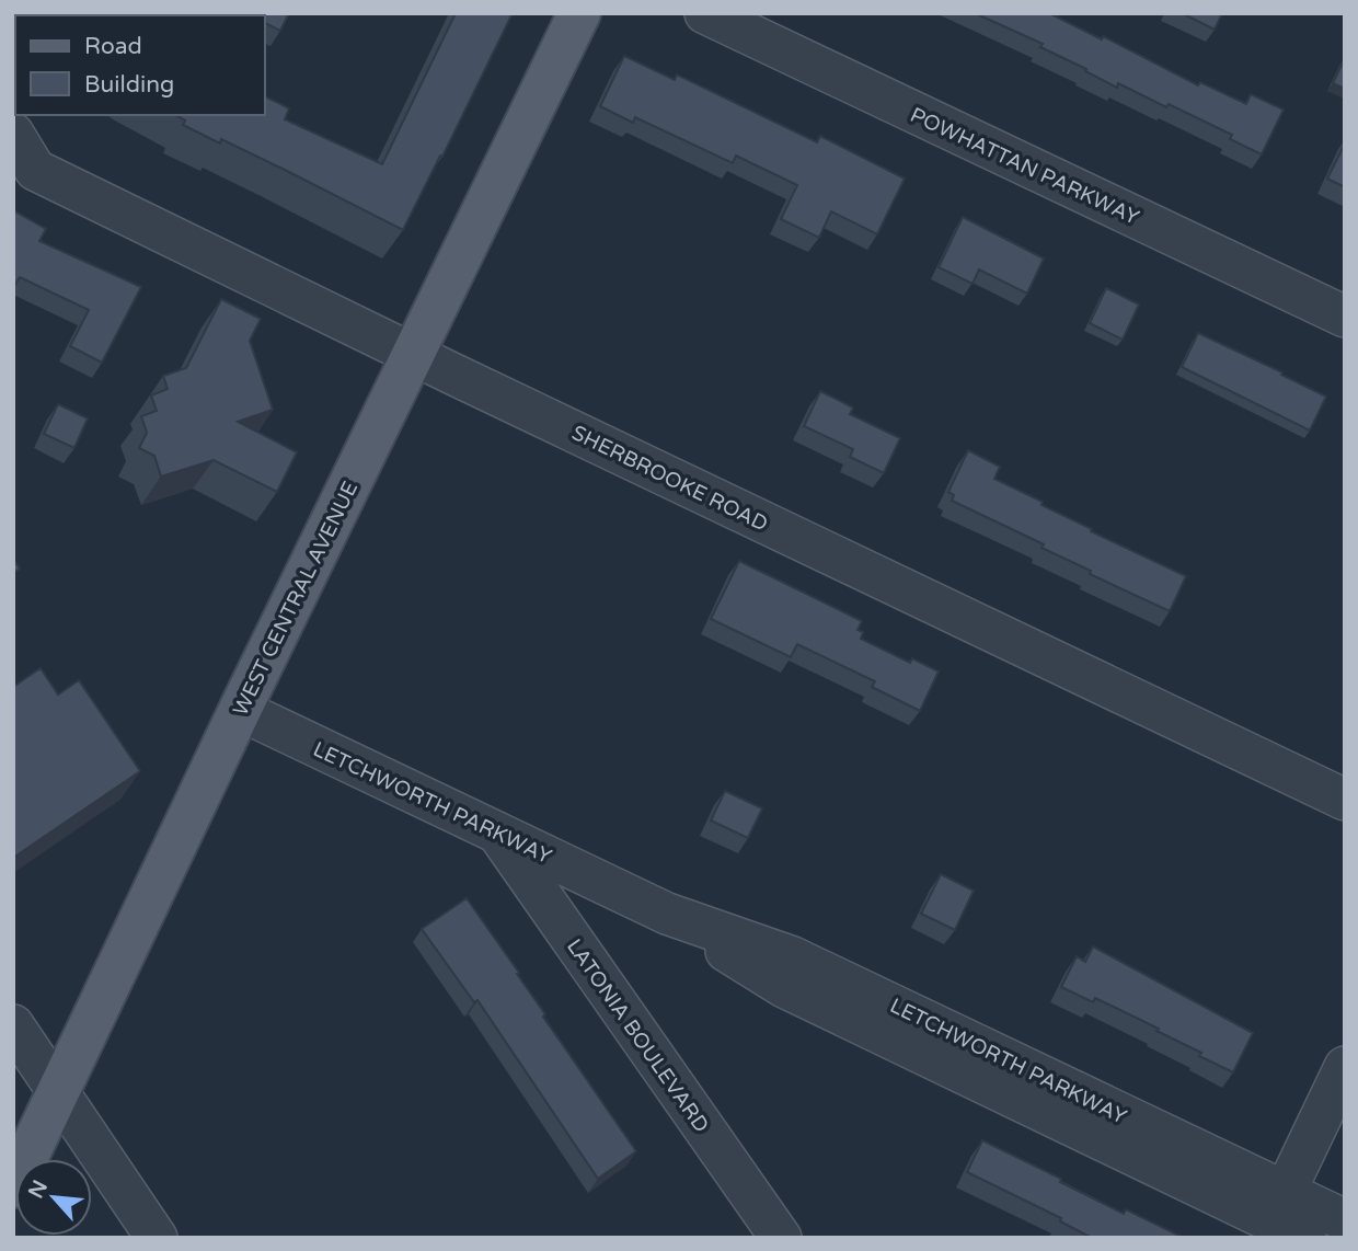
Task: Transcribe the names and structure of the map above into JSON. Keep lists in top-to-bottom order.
{
  "streets": {
    "main road": ["WEST CENTRAL AVENUE"],
    "street": [
      "POWHATTAN PARKWAY",
      "SHERBROOKE ROAD",
      "LETCHWORTH PARKWAY",
      "LATONIA BOULEVARD"
    ]
  },
  "crossings": [
    ["SHERBROOKE ROAD", "WEST CENTRAL AVENUE"],
    ["WEST CENTRAL AVENUE", "LETCHWORTH PARKWAY"],
    ["LETCHWORTH PARKWAY", "LATONIA BOULEVARD"]
  ],
  "legend": ["Road", "Building"],
  "north": "top left"
}
